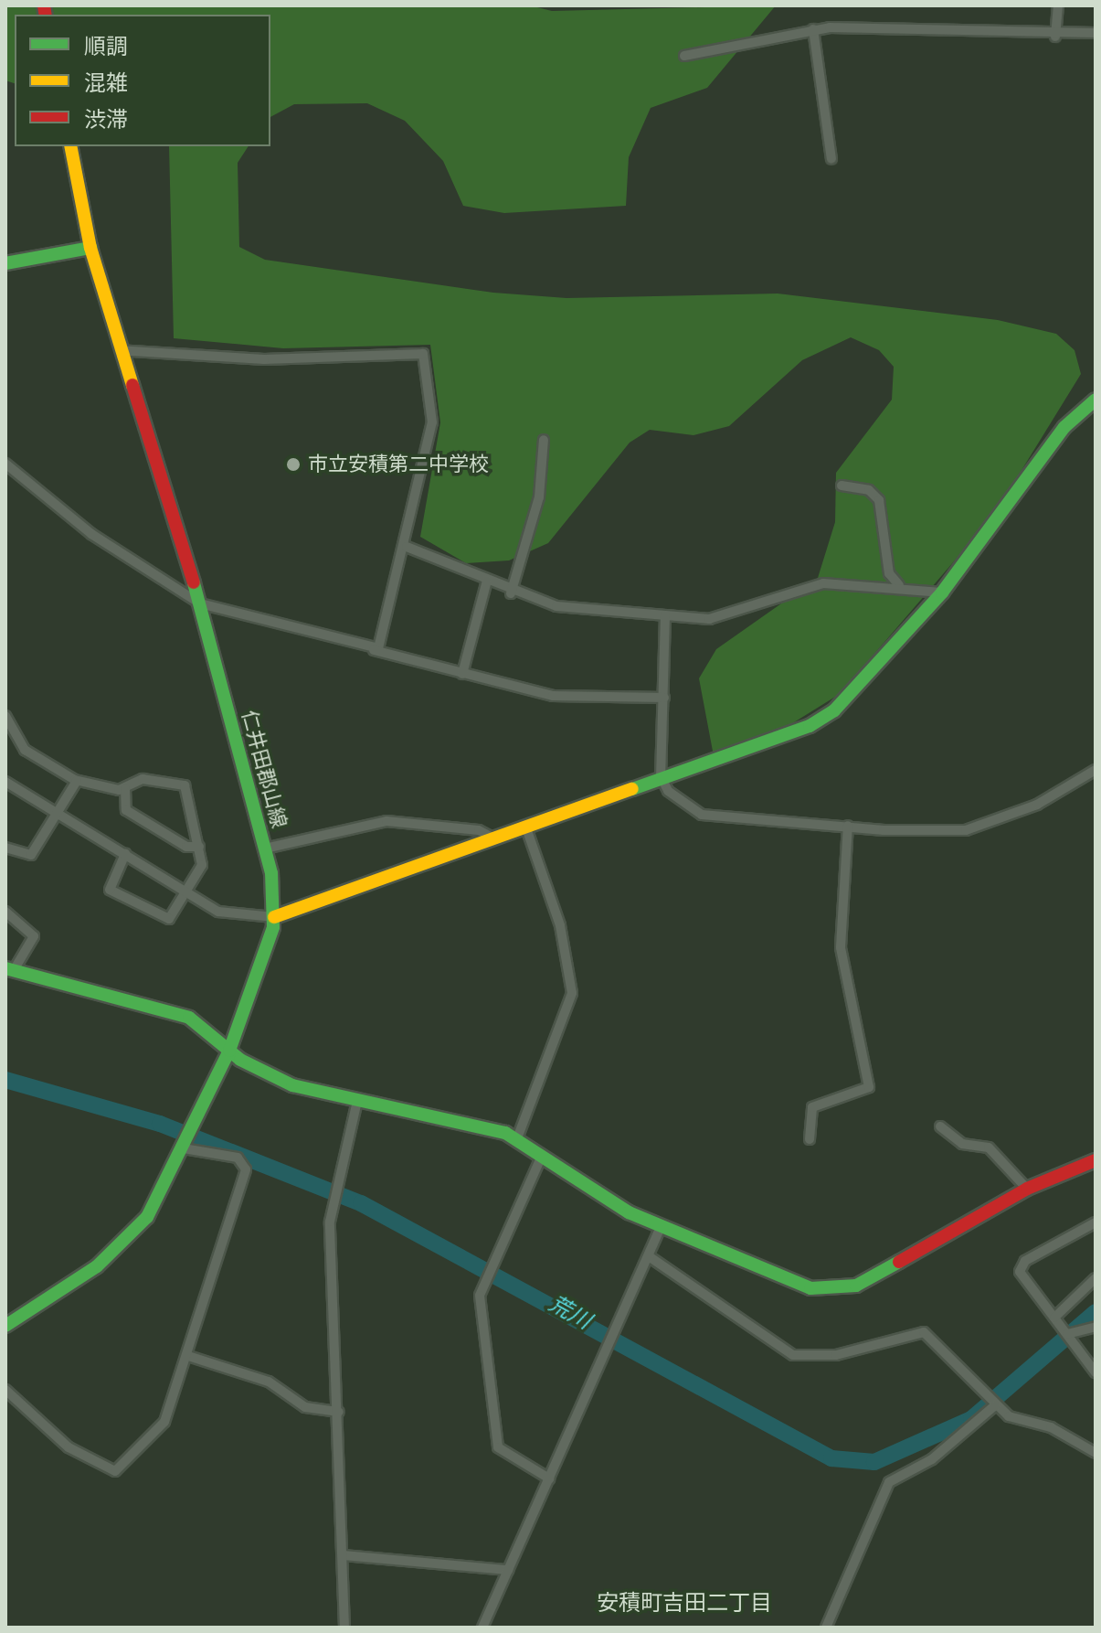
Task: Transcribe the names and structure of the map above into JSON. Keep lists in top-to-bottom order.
{
  "streets": {
    "street": ["仁井田郡山線"]
  },
  "districts": ["安積町吉田二丁目"],
  "water": ["荒川"],
  "places": ["市立安積第二中学校"],
  "legend": ["順調", "混雑", "渋滞"]
}
